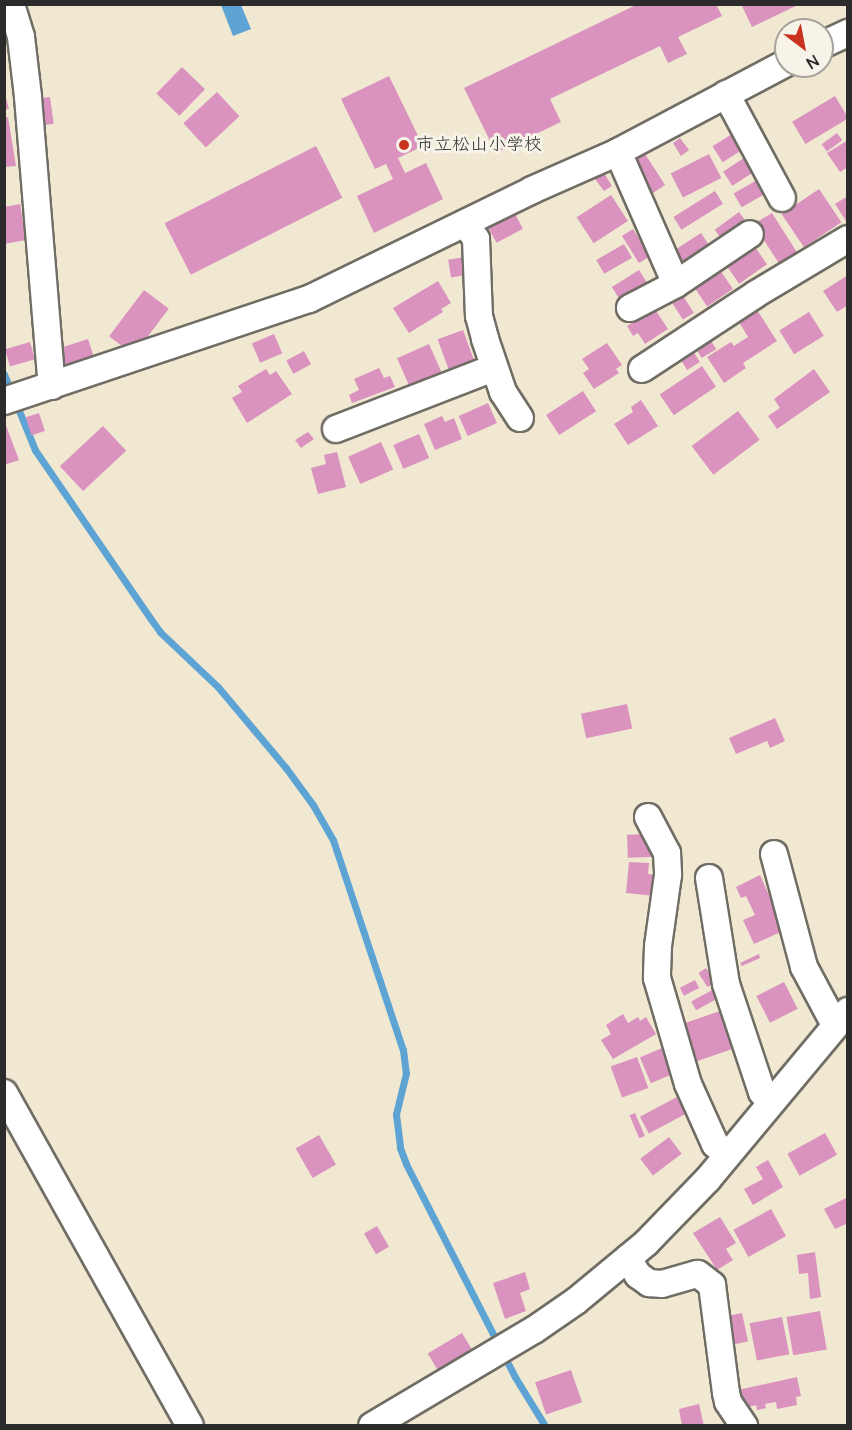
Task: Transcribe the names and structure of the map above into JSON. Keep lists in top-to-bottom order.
{
  "places": ["市立松山小学校"],
  "north": "bottom right"
}
